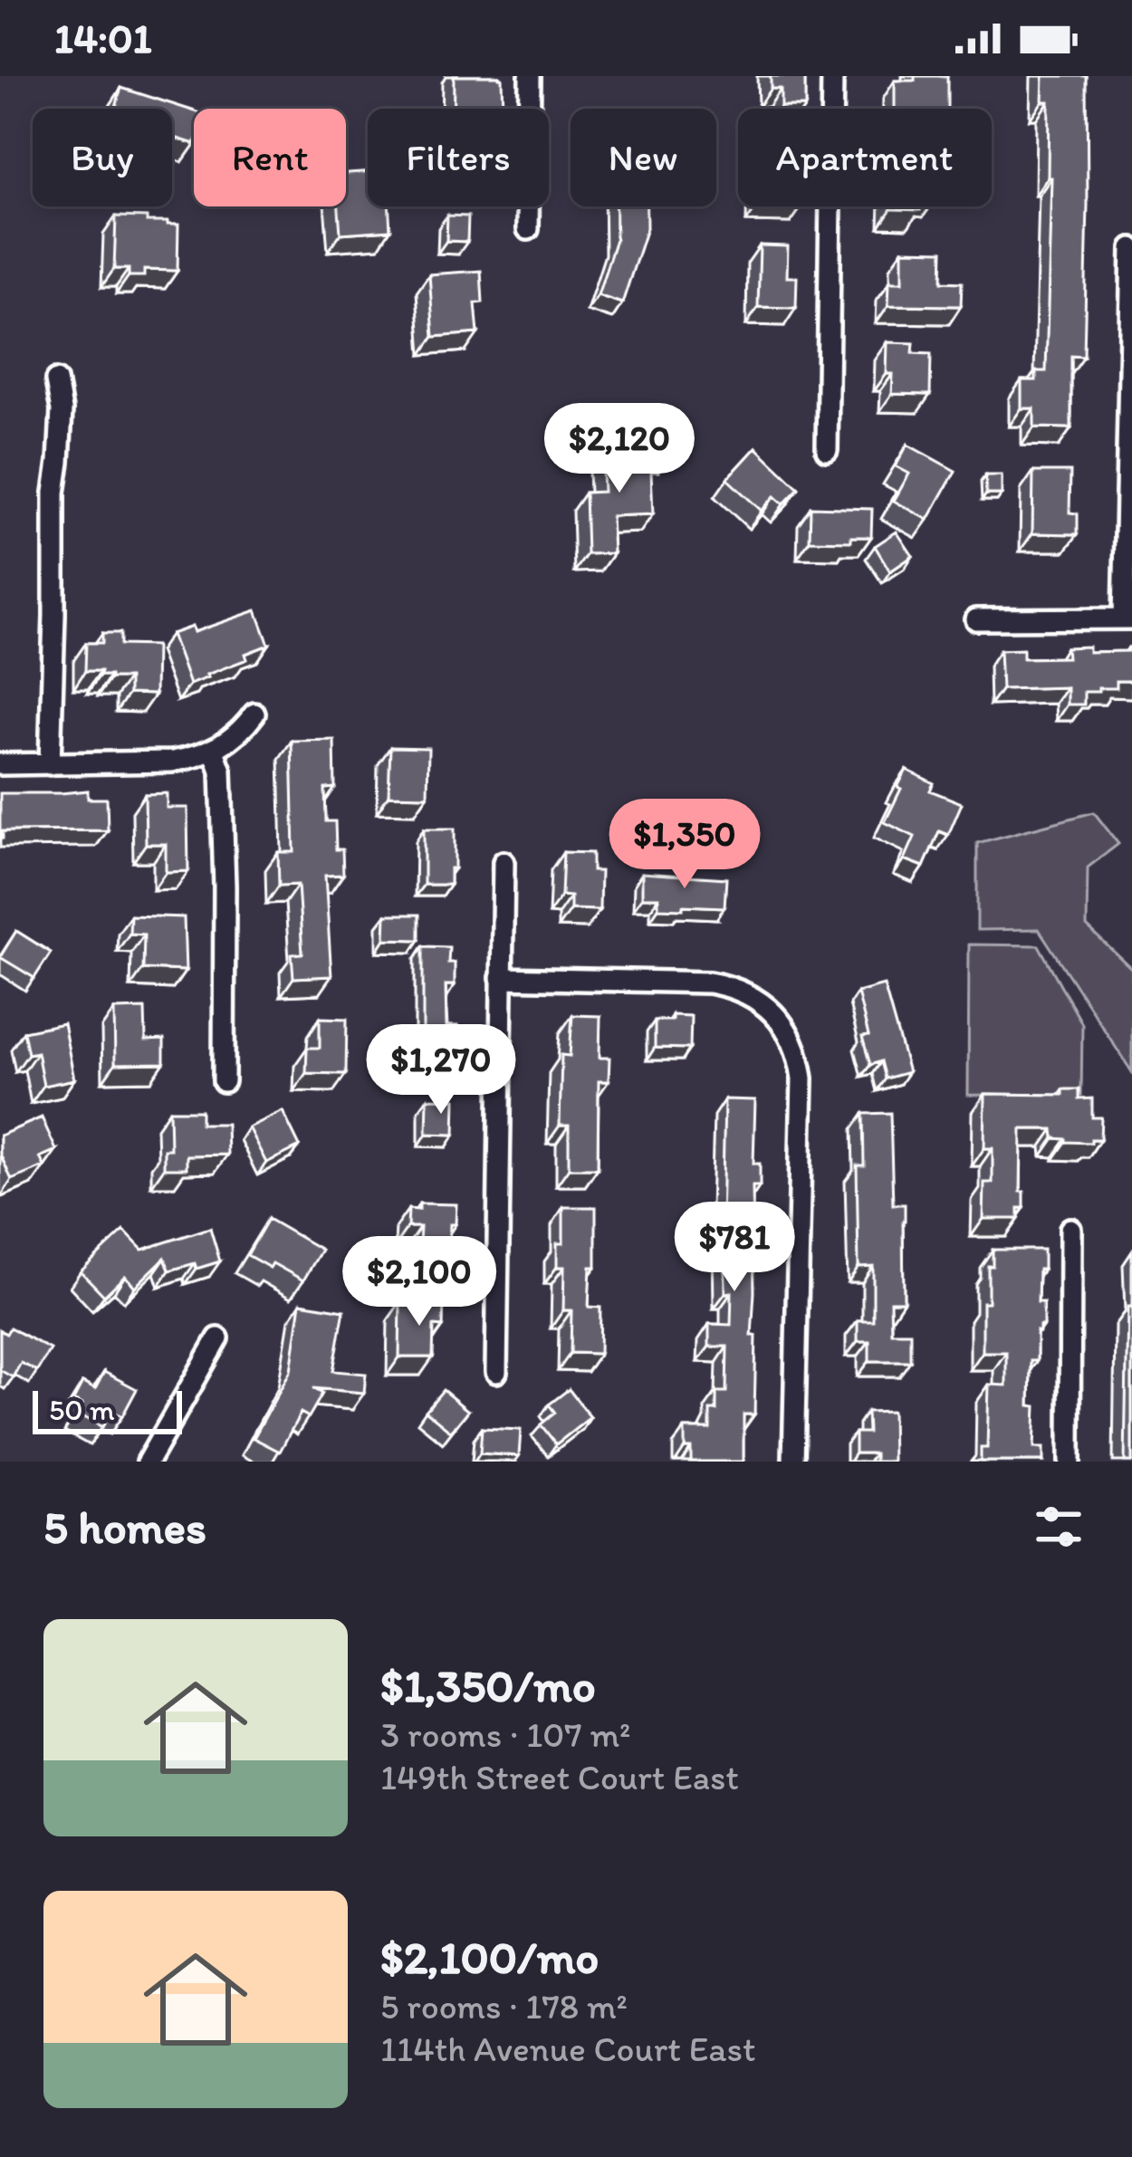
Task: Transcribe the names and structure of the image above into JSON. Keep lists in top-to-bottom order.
{
  "scale_bar": "50 m",
  "page": {
    "status": "14:01",
    "chip": [
      "Buy",
      "Rent",
      "Filters",
      "New",
      "Apartment"
    ],
    "price": [
      "$2,120",
      "$1,350",
      "$1,270",
      "$781",
      "$2,100"
    ],
    "scale": "50 m",
    "heading": "5 homes",
    "list": [
      {
        "name": "$1,350/mo",
        "note": "3 rooms · 107 m² · 149th Street Court East"
      },
      {
        "name": "$2,100/mo",
        "note": "5 rooms · 178 m² · 114th Avenue Court East"
      }
    ]
  }
}
